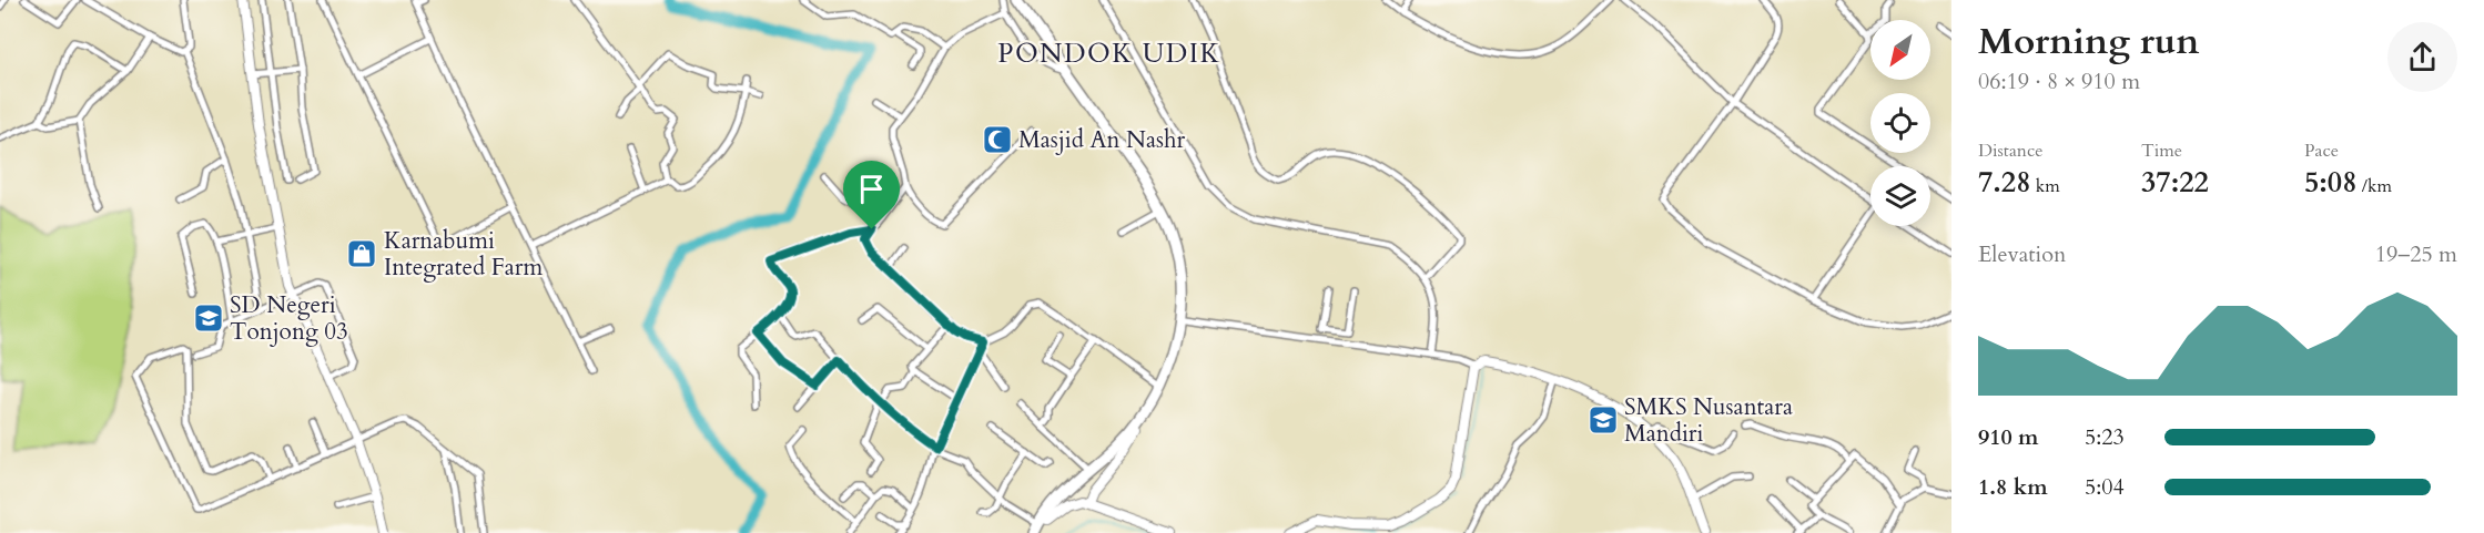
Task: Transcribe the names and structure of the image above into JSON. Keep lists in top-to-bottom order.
{
  "districts": ["PONDOK UDIK"],
  "places": {
    "mosque": ["Masjid An Nashr"],
    "shop": ["Karnabumi Integrated Farm"],
    "school or university": ["SD Negeri Tonjong 03", "SMKS Nusantara Mandiri"]
  },
  "north": "bottom left",
  "page": {
    "heading": ["Morning run", "06:19 · 8 × 910 m"],
    "stats": [
      ["Distance", "7.28 km"],
      ["Time", "37:22"],
      ["Pace", "5:08 /km"]
    ],
    "chart": ["Elevation", "19–25 m"],
    "list": [
      {
        "name": "910 m",
        "note": "5:23"
      },
      {
        "name": "1.8 km",
        "note": "5:04"
      }
    ]
  }
}
